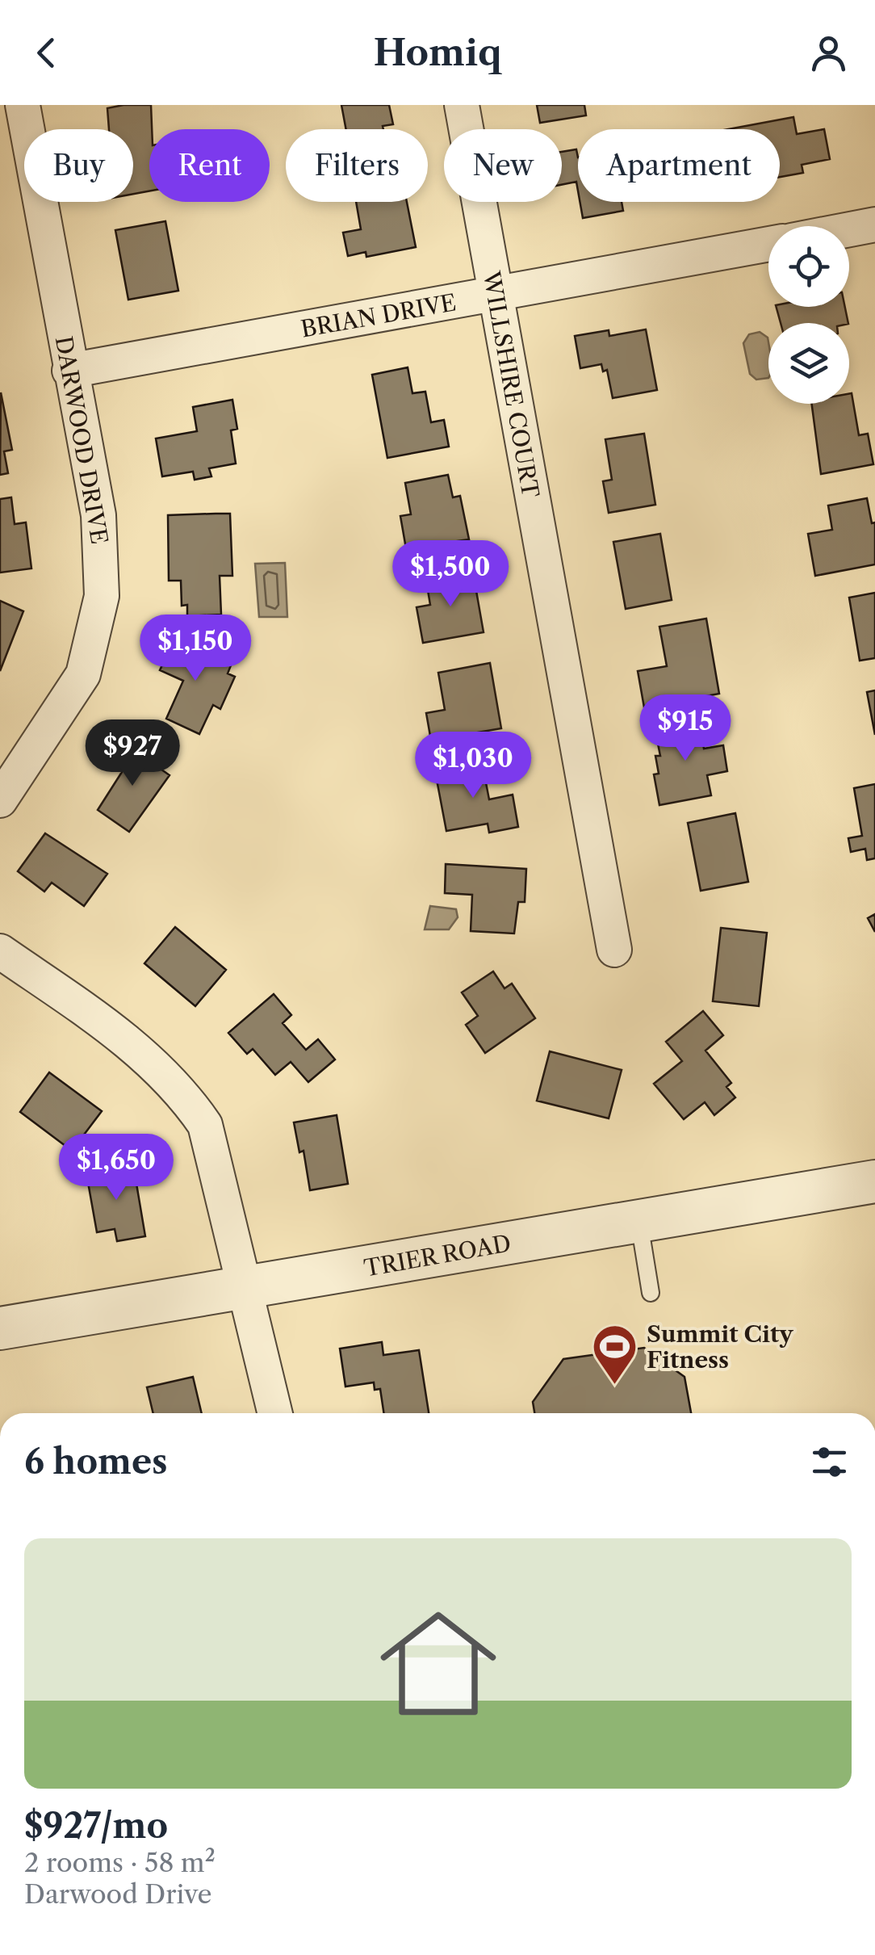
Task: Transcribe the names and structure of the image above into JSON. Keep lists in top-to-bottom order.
{
  "streets": {
    "street": [
      "BRIAN DRIVE",
      "WILLSHIRE COURT",
      "DARWOOD DRIVE",
      "TRIER ROAD"
    ]
  },
  "crossings": [
    ["BRIAN DRIVE", "WILLSHIRE COURT"],
    ["BRIAN DRIVE", "DARWOOD DRIVE"]
  ],
  "places": {
    "sports": ["Summit City Fitness"]
  },
  "page": {
    "header": "Homiq",
    "chip": [
      "Buy",
      "Rent",
      "Filters",
      "New",
      "Apartment"
    ],
    "price": [
      "$1,500",
      "$1,150",
      "$915",
      "$927",
      "$1,030",
      "$1,650"
    ],
    "heading": "6 homes",
    "list": [
      {
        "name": "$927/mo",
        "note": "2 rooms · 58 m² · Darwood Drive"
      }
    ]
  }
}
